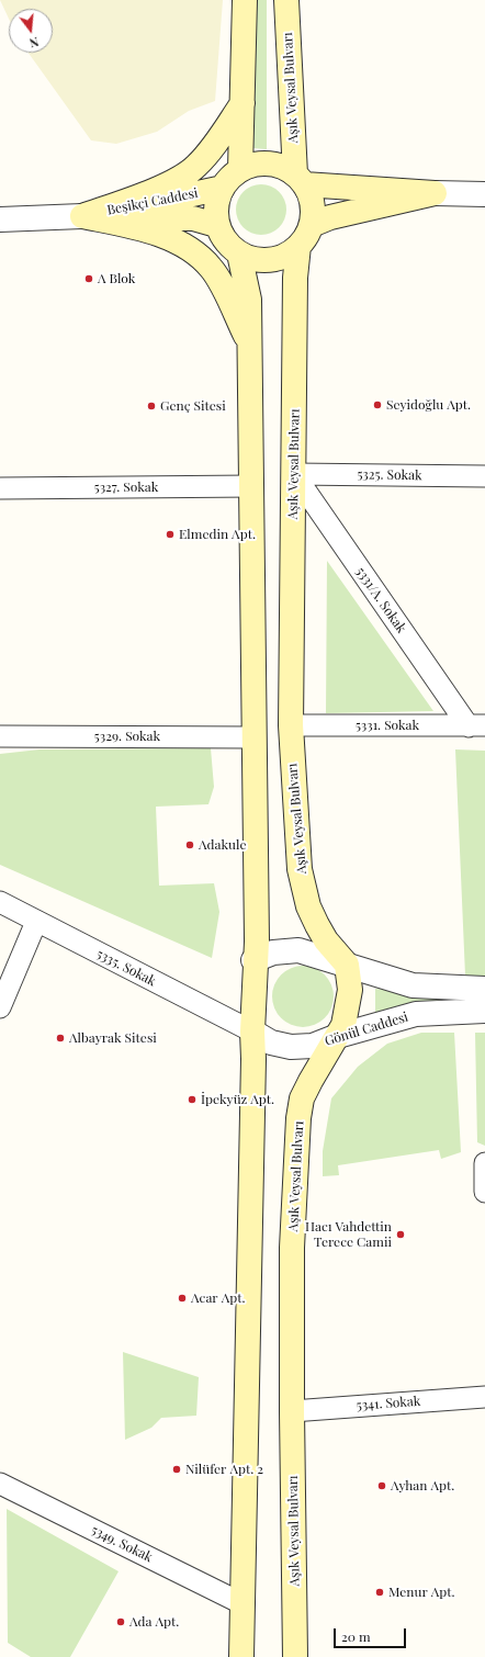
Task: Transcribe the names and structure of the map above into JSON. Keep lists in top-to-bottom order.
{
  "streets": {
    "main road": ["Aşık Veysal Bulvarı", "Beşikçi Caddesi"],
    "street": [
      "5325. Sokak",
      "5327. Sokak",
      "5331/A. Sokak",
      "5331. Sokak",
      "5329. Sokak",
      "5335. Sokak",
      "Gönül Caddesi",
      "5341. Sokak",
      "5349. Sokak"
    ]
  },
  "crossings": [
    ["Aşık Veysal Bulvarı", "Beşikçi Caddesi"],
    ["Aşık Veysal Bulvarı", "5325. Sokak"],
    ["Aşık Veysal Bulvarı", "5331/A. Sokak"],
    ["Aşık Veysal Bulvarı", "5331. Sokak"],
    ["Aşık Veysal Bulvarı", "5335. Sokak"],
    ["Aşık Veysal Bulvarı", "Gönül Caddesi"],
    ["Aşık Veysal Bulvarı", "5341. Sokak"],
    ["5325. Sokak", "5331/A. Sokak"],
    ["5331/A. Sokak", "5331. Sokak"],
    ["5335. Sokak", "Gönül Caddesi"]
  ],
  "places": [
    "A Blok",
    "Seyidoğlu Apt.",
    "Genç Sitesi",
    "Elmedin Apt.",
    "Adakule",
    "Albayrak Sitesi",
    "İpekyüz Apt.",
    "Hacı Vahdettin Terece Camii",
    "Acar Apt.",
    "Nilüfer Apt. 2",
    "Ayhan Apt.",
    "Menur Apt.",
    "Ada Apt."
  ],
  "scale_bar": "20 m",
  "north": "bottom"
}
